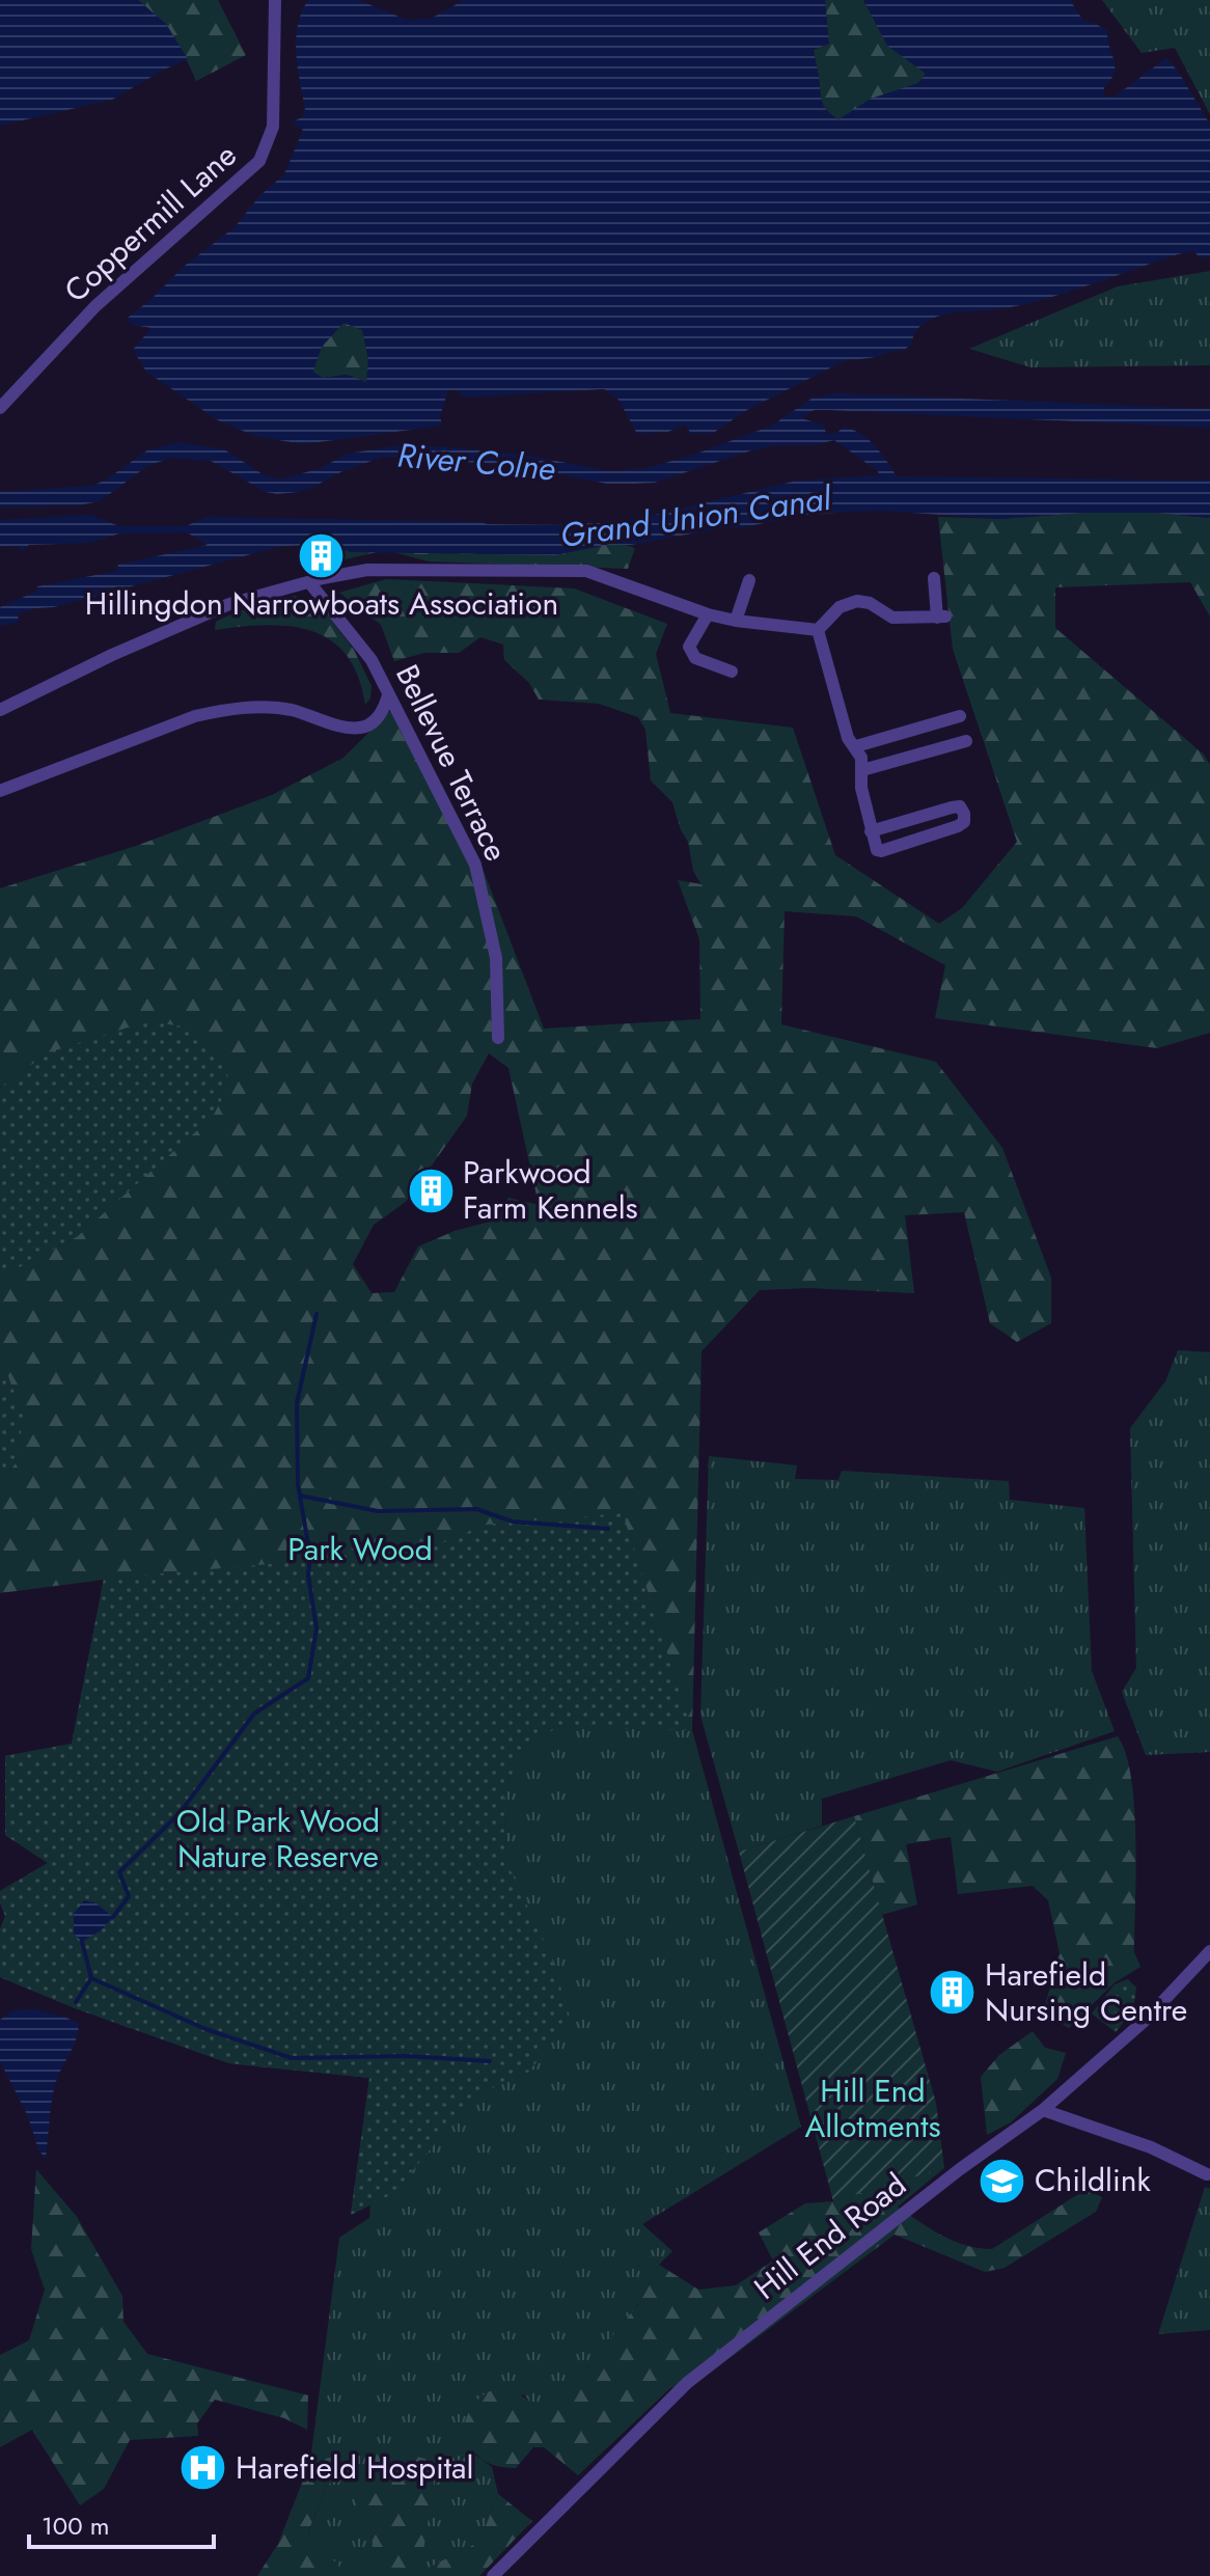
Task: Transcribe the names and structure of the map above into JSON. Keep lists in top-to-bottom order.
{
  "streets": {
    "street": ["Coppermill Lane", "Bellevue Terrace", "Hill End Road"]
  },
  "water": ["River Colne", "Grand Union Canal"],
  "parks": ["Park Wood", "Old Park Wood Nature Reserve", "Hill End Allotments"],
  "places": {
    "building": ["Hillingdon Narrowboats Association", "Parkwood Farm Kennels", "Harefield Nursing Centre"],
    "school or university": ["Childlink"],
    "hospital": ["Harefield Hospital"]
  },
  "scale_bar": "100 m"
}
